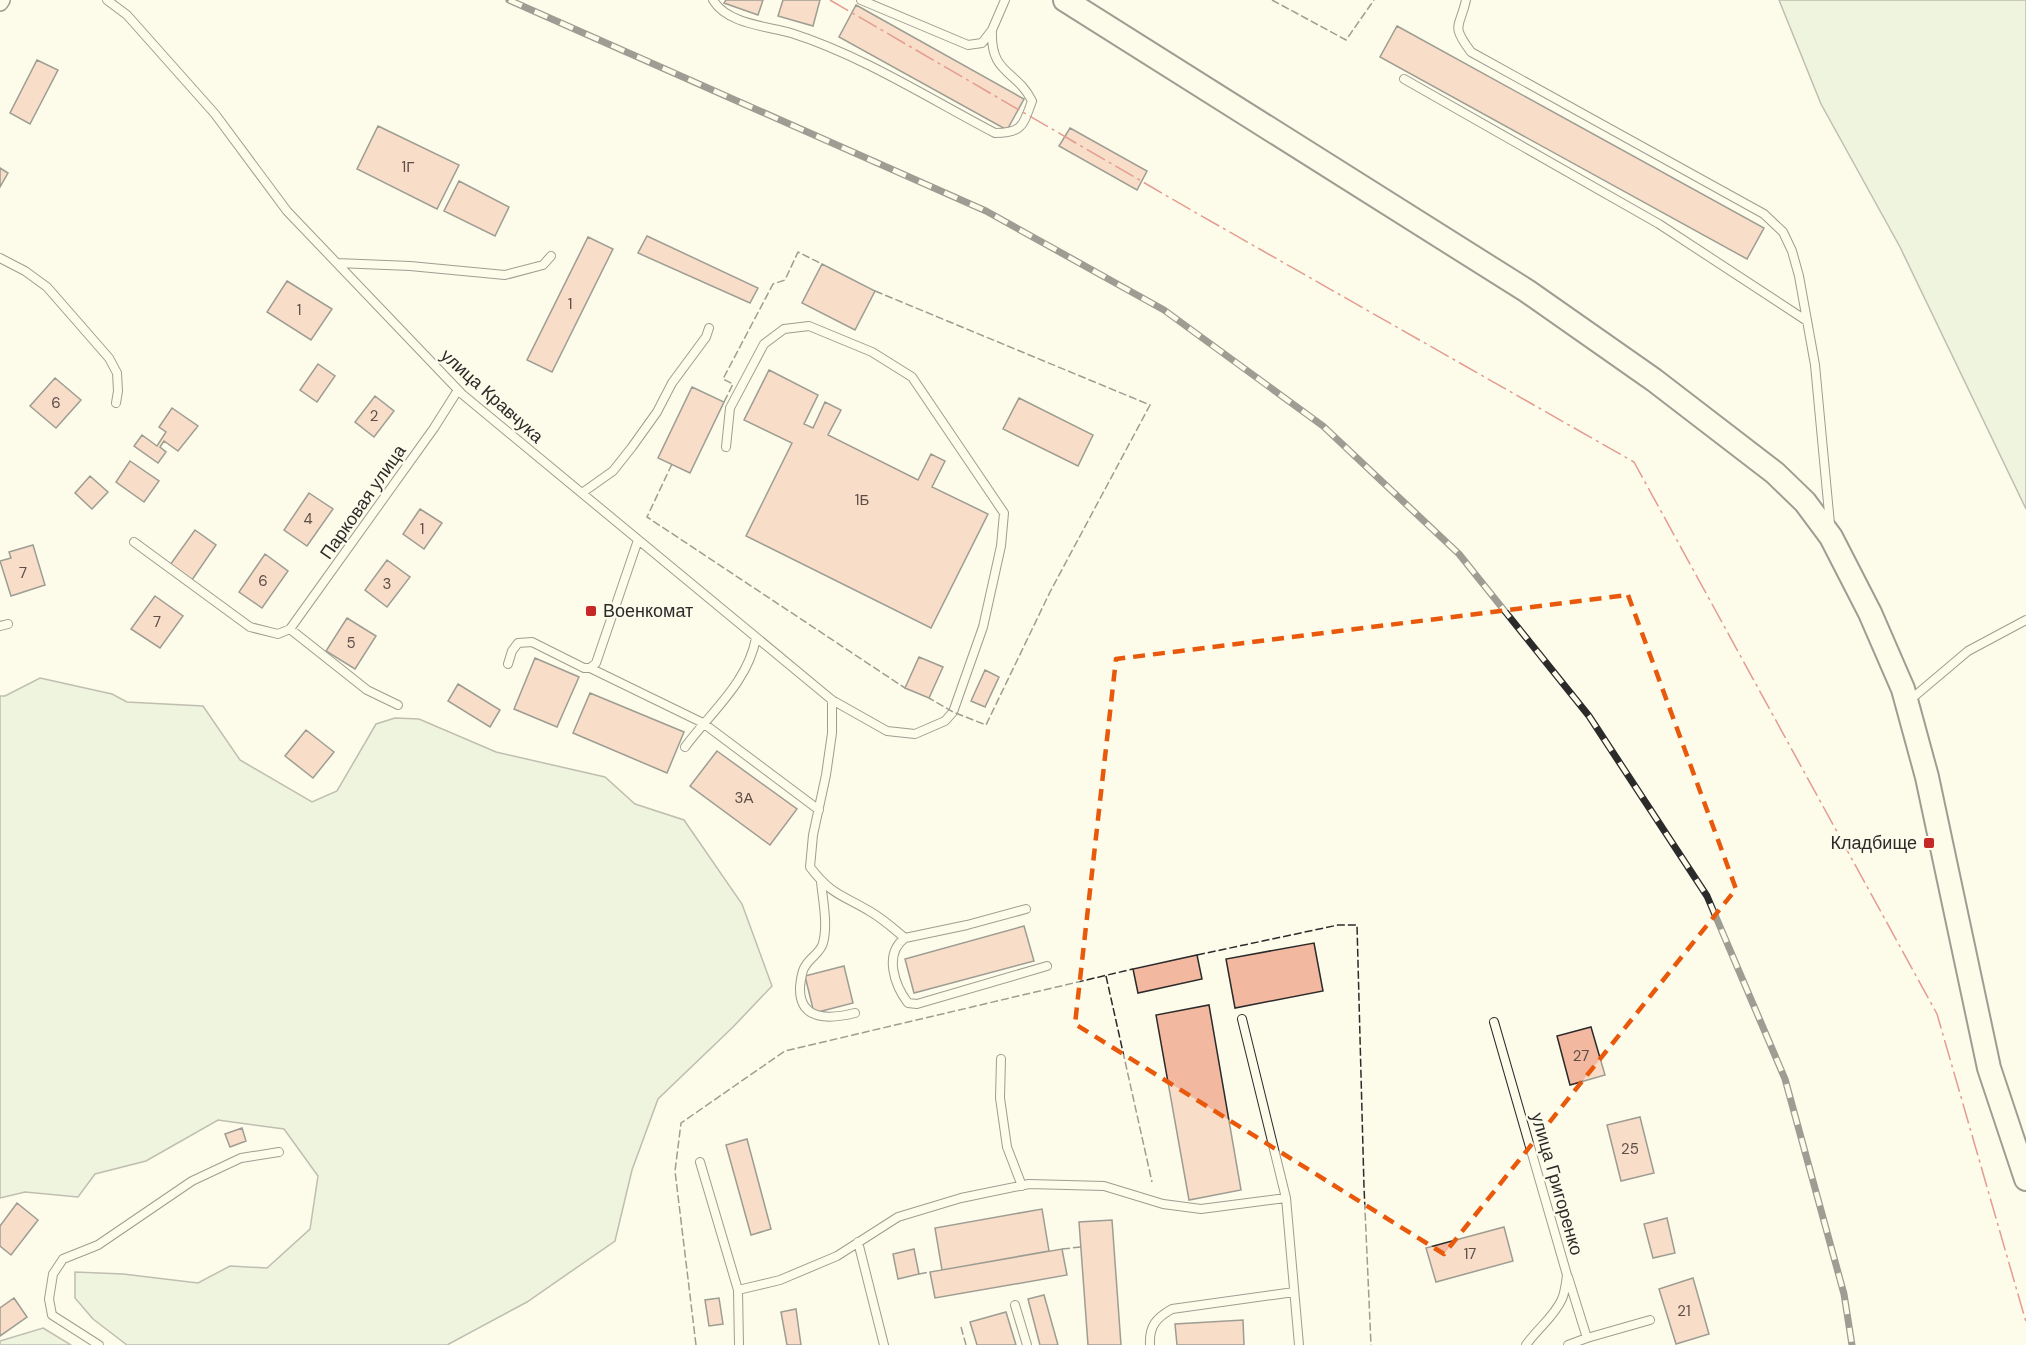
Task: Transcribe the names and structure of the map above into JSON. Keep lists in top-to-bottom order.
{
  "streets": {
    "lane": ["улица Кравчука", "Парковая улица", "улица Григоренко"]
  },
  "crossings": [
    ["улица Кравчука", "Парковая улица"]
  ],
  "places": {
    "transit": ["Военкомат", "Кладбище"]
  },
  "house_numbers": [
    "1Г",
    "1",
    "1",
    "6",
    "2",
    "1Б",
    "4",
    "1",
    "7",
    "6",
    "3",
    "7",
    "5",
    "3А",
    "27",
    "25",
    "17",
    "21"
  ]
}
